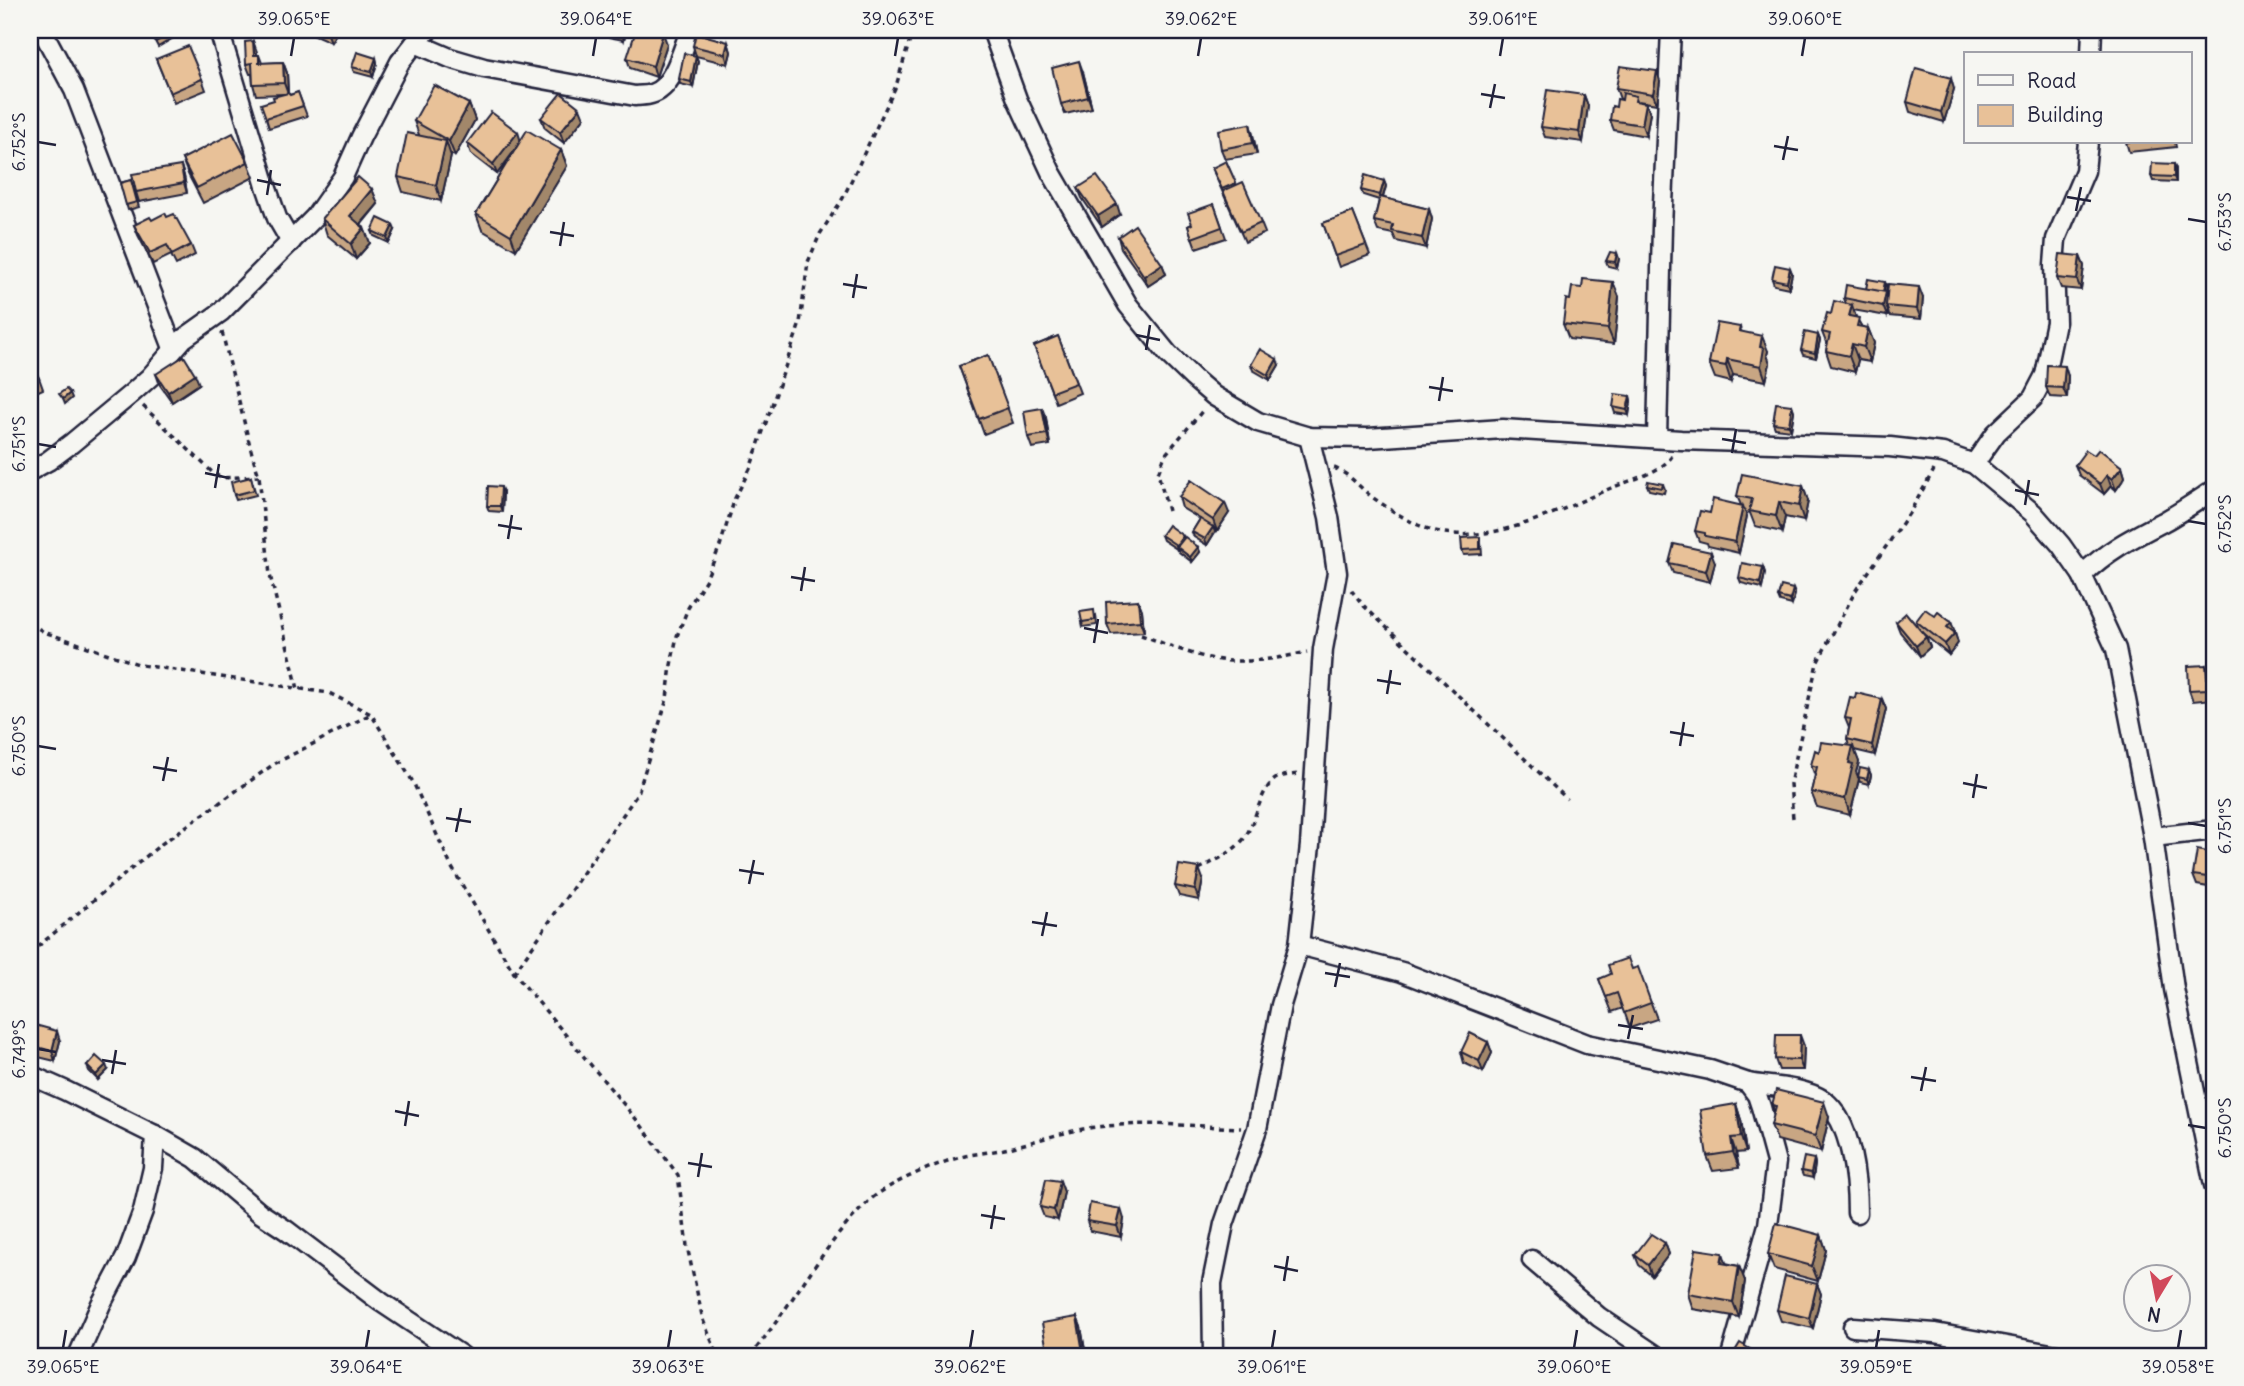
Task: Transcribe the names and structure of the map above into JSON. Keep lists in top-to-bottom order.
{
  "legend": ["Road", "Building"],
  "north": "bottom",
  "coordinates": [
    "39.065°E",
    "39.064°E",
    "39.063°E",
    "39.062°E",
    "39.061°E",
    "39.060°E",
    "6.752°S",
    "6.753°S",
    "6.751°S",
    "6.750°S",
    "6.749°S",
    "39.059°E",
    "39.058°E"
  ]
}
